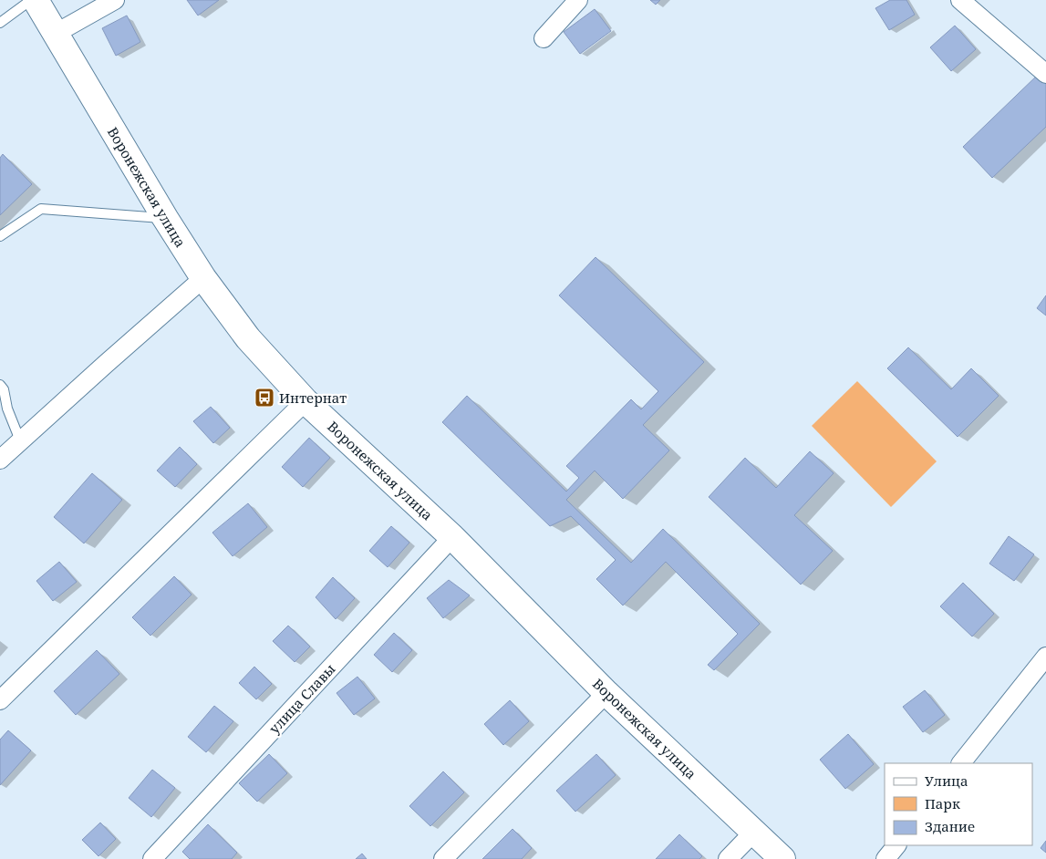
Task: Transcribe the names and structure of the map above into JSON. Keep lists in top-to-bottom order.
{
  "streets": {
    "street": ["Воронежская улица", "улица Славы"]
  },
  "crossings": [
    ["Воронежская улица", "улица Славы"]
  ],
  "places": {
    "bus stop": ["Интернат"]
  },
  "legend": ["Улица", "Парк", "Здание"]
}
